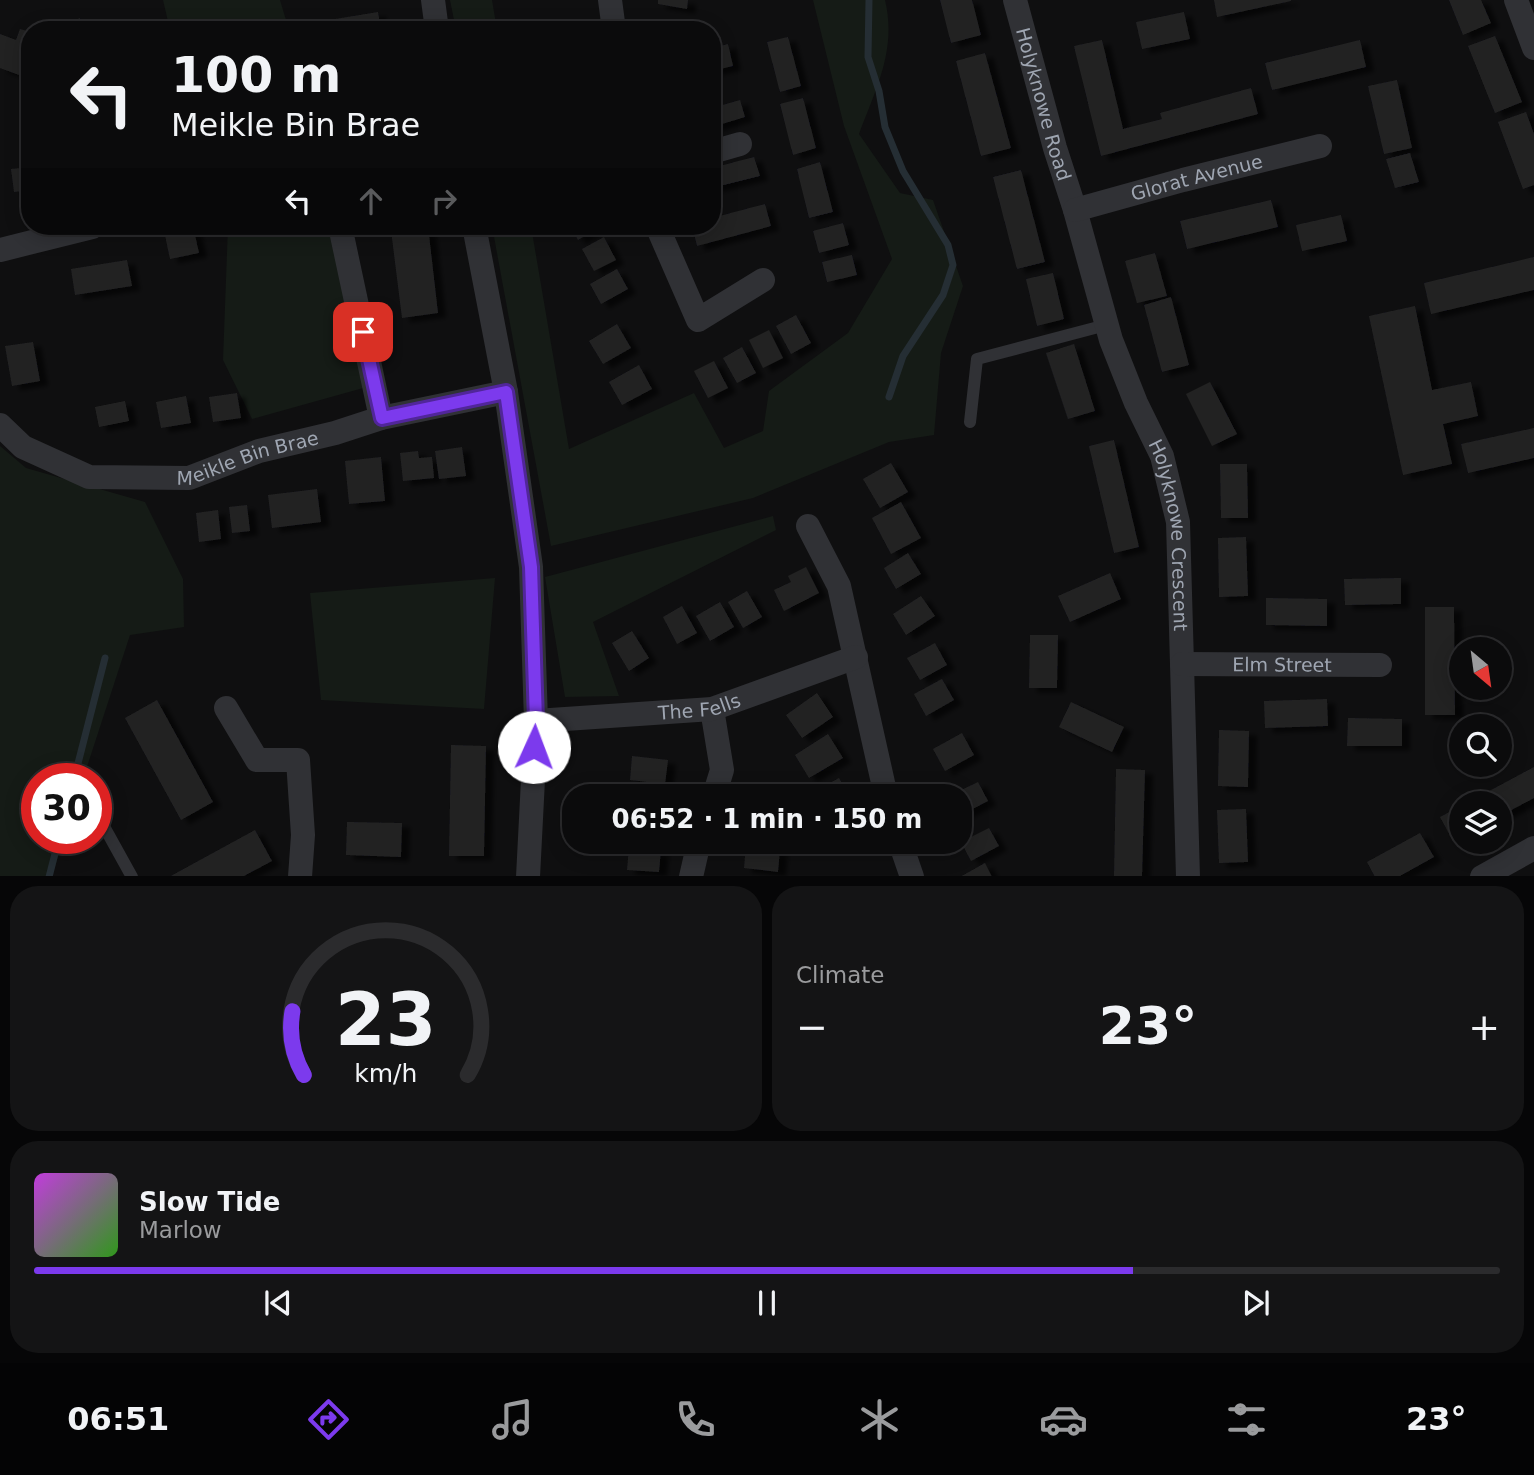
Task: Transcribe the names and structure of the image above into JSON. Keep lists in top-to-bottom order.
{
  "streets": {
    "street": [
      "Holyknowe Road",
      "Glorat Avenue",
      "Meikle Bin Brae",
      "Holyknowe Crescent",
      "Elm Street",
      "The Fells"
    ]
  },
  "crossings": [
    ["Holyknowe Road", "Glorat Avenue"],
    ["Holyknowe Road", "Holyknowe Crescent"],
    ["Glorat Avenue", "Holyknowe Crescent"],
    ["Holyknowe Crescent", "Elm Street"]
  ],
  "north": "bottom right",
  "page": {
    "turn": ["100 m", "Meikle Bin Brae"],
    "limit": "30",
    "trip": "06:52 · 1 min · 150 m",
    "tile": "Climate",
    "heat": ["−", "23°", "+"],
    "song": ["Slow Tide", "Marlow"],
    "tabs": ["06:51", "23°"],
    "gauge": ["23", "km/h"]
  }
}
